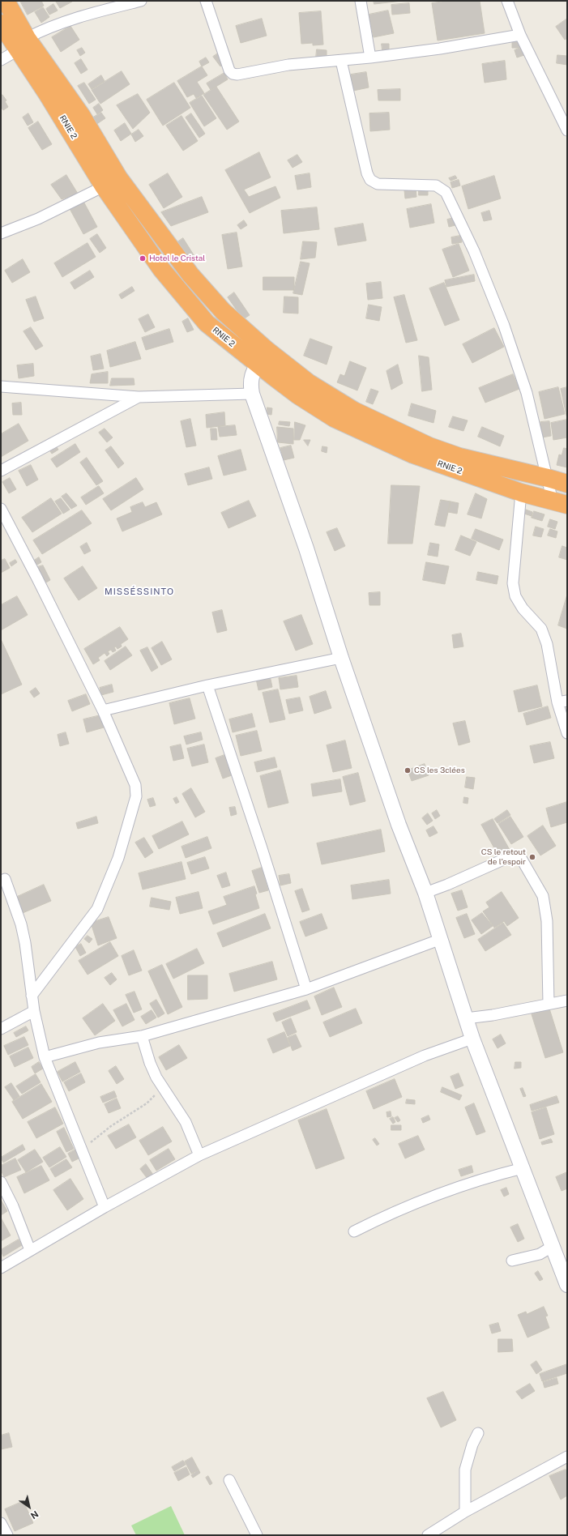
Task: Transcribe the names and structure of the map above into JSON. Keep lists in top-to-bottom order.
{
  "streets": {
    "highway": ["RNIE 2"]
  },
  "districts": ["MISSÉSSINTO"],
  "places": ["Hotel le Cristal", "CS les 3clées", "CS le retout de l'espoir"],
  "north": "bottom right"
}
